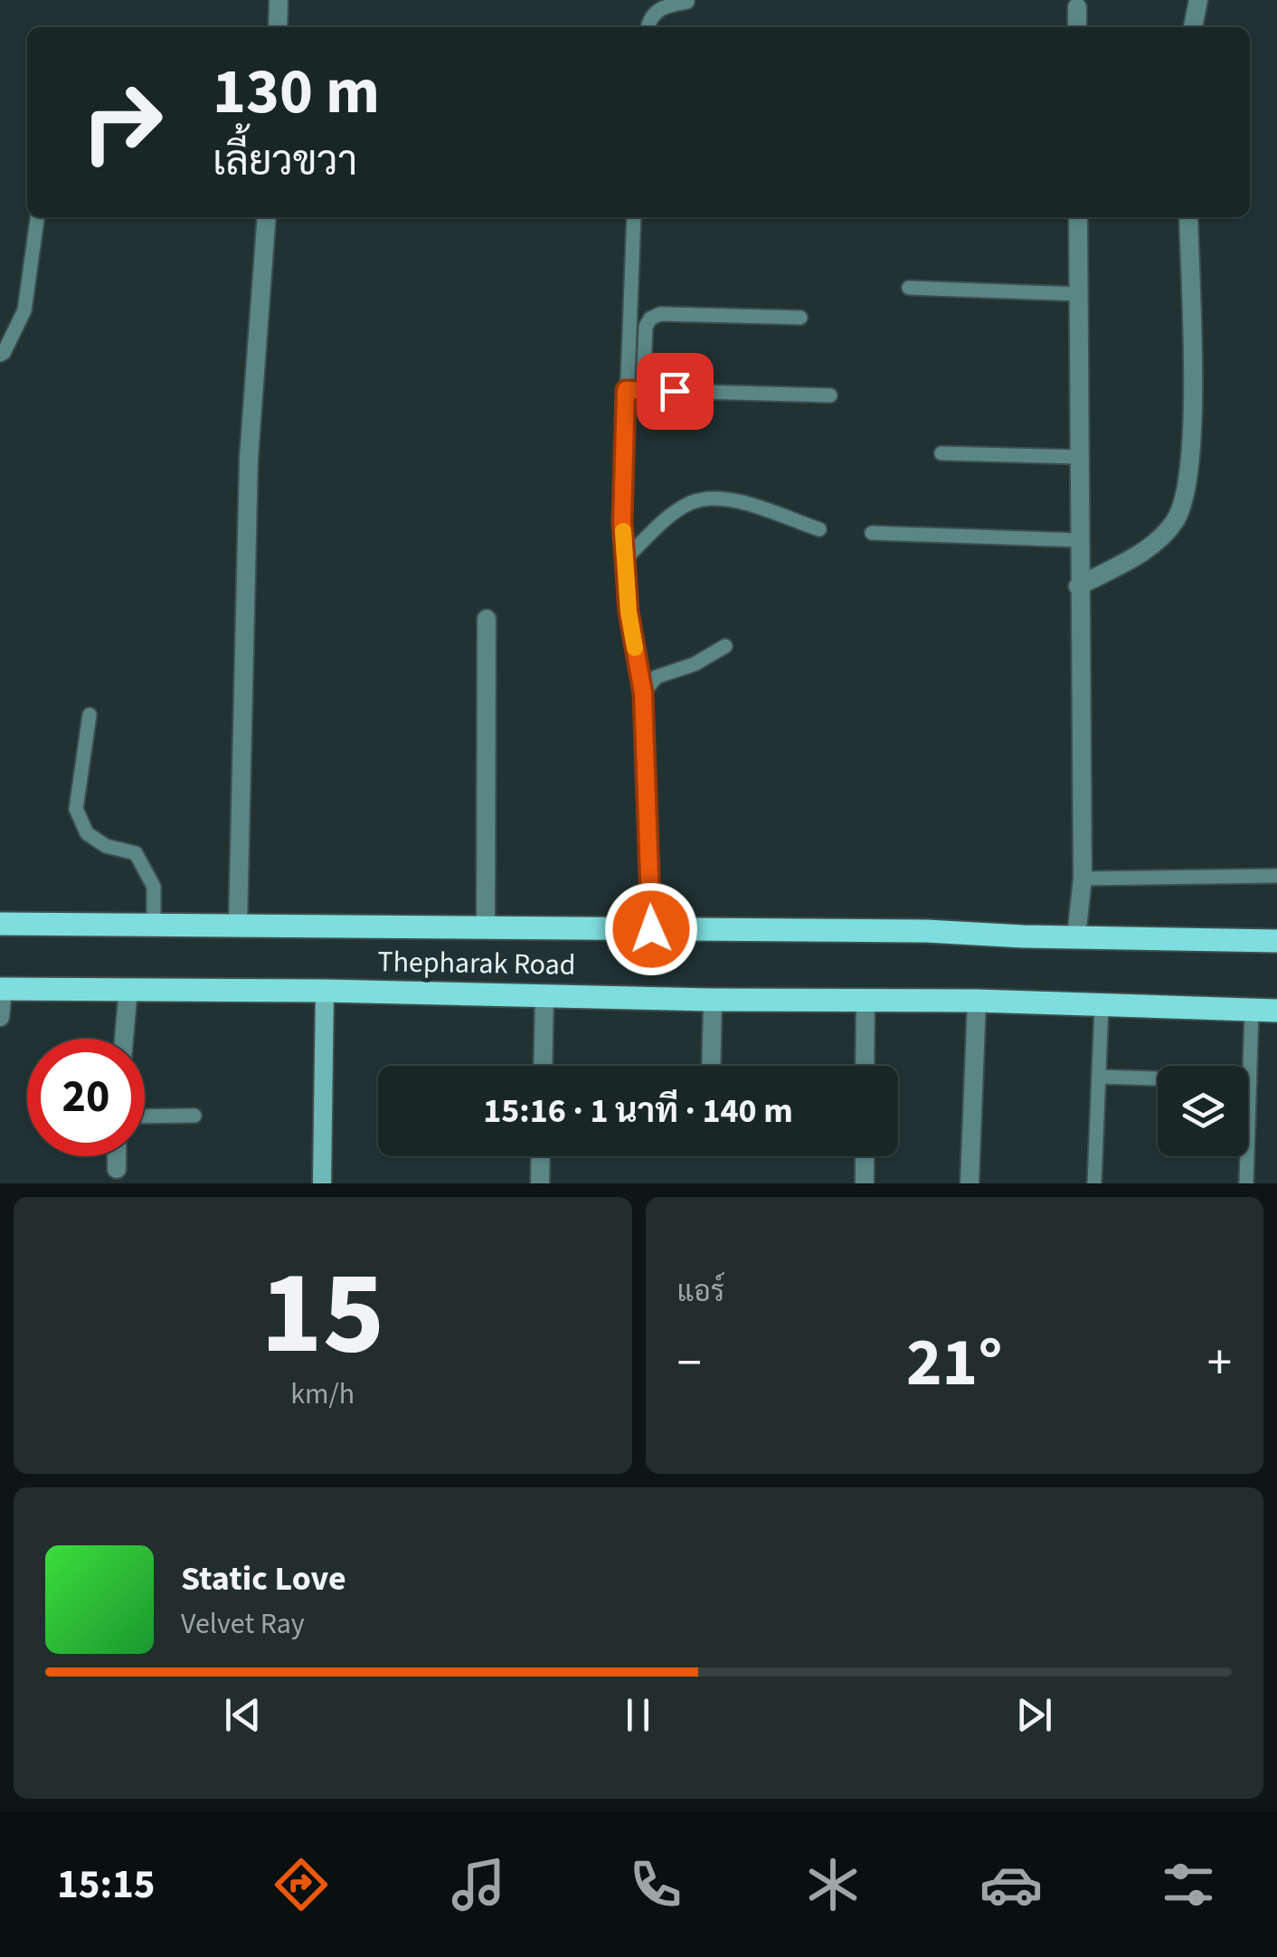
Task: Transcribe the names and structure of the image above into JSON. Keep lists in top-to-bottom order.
{
  "streets": {
    "main road": ["Thepharak Road"]
  },
  "page": {
    "turn": ["130 m", "เลี้ยวขวา"],
    "limit": "20",
    "trip": "15:16 · 1 นาที · 140 m",
    "tile": [
      ["15", "km/h"],
      "แอร์"
    ],
    "heat": ["−", "21°", "+"],
    "song": ["Static Love", "Velvet Ray"],
    "tabs": "15:15"
  }
}
